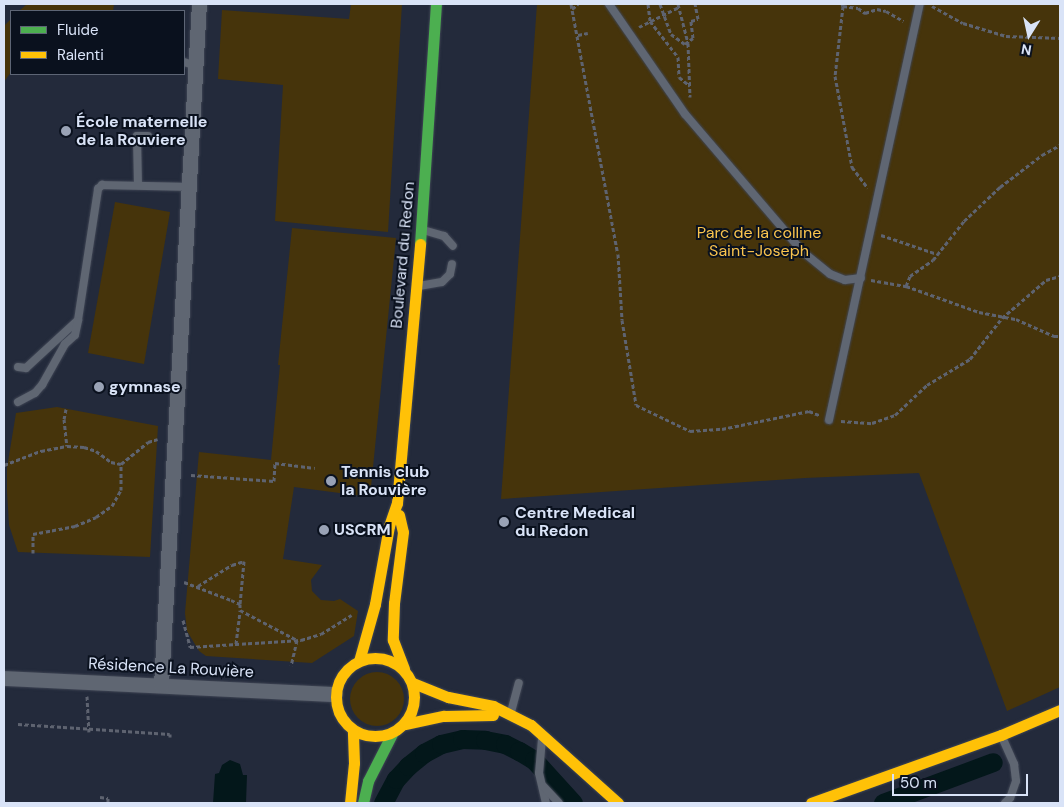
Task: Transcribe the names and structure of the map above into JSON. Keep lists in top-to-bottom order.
{
  "streets": {
    "street": ["Boulevard du Redon", "Résidence La Rouvière"]
  },
  "crossings": [
    ["Boulevard du Redon", "Résidence La Rouvière"]
  ],
  "parks": ["Parc de la colline Saint-Joseph"],
  "places": [
    "École maternelle de la Rouviere",
    "gymnase",
    "Tennis club la Rouvière",
    "Centre Medical du Redon",
    "USCRM"
  ],
  "legend": ["Fluide", "Ralenti"],
  "scale_bar": "50 m",
  "north": "bottom"
}
